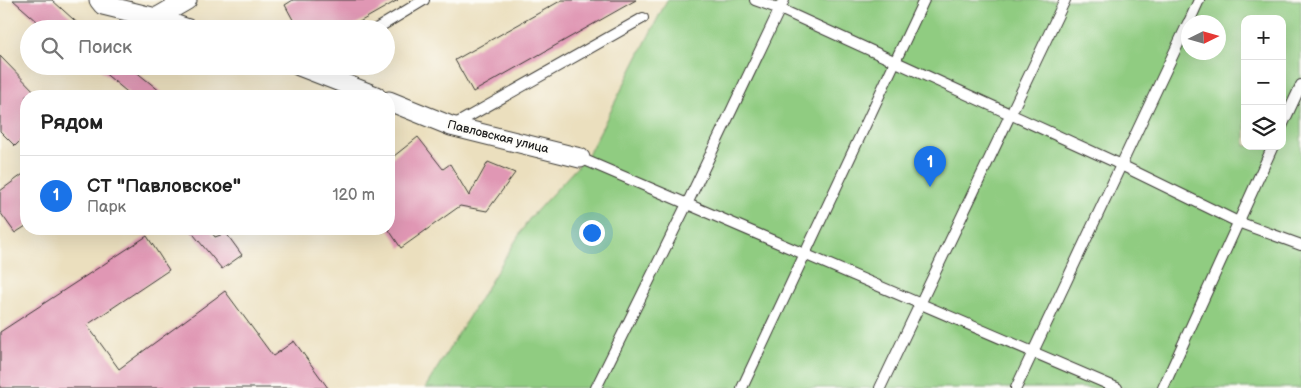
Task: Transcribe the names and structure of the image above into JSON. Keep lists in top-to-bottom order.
{
  "streets": {
    "street": ["Павловская улица"]
  },
  "north": "right",
  "page": {
    "map_buttons": ["+", "−"],
    "search": "Поиск",
    "heading": "Рядом",
    "pins": "1",
    "list": [
      {
        "mark": "1",
        "name": "СТ \"Павловское\"",
        "note": "Парк",
        "value": "120 m"
      }
    ]
  }
}
